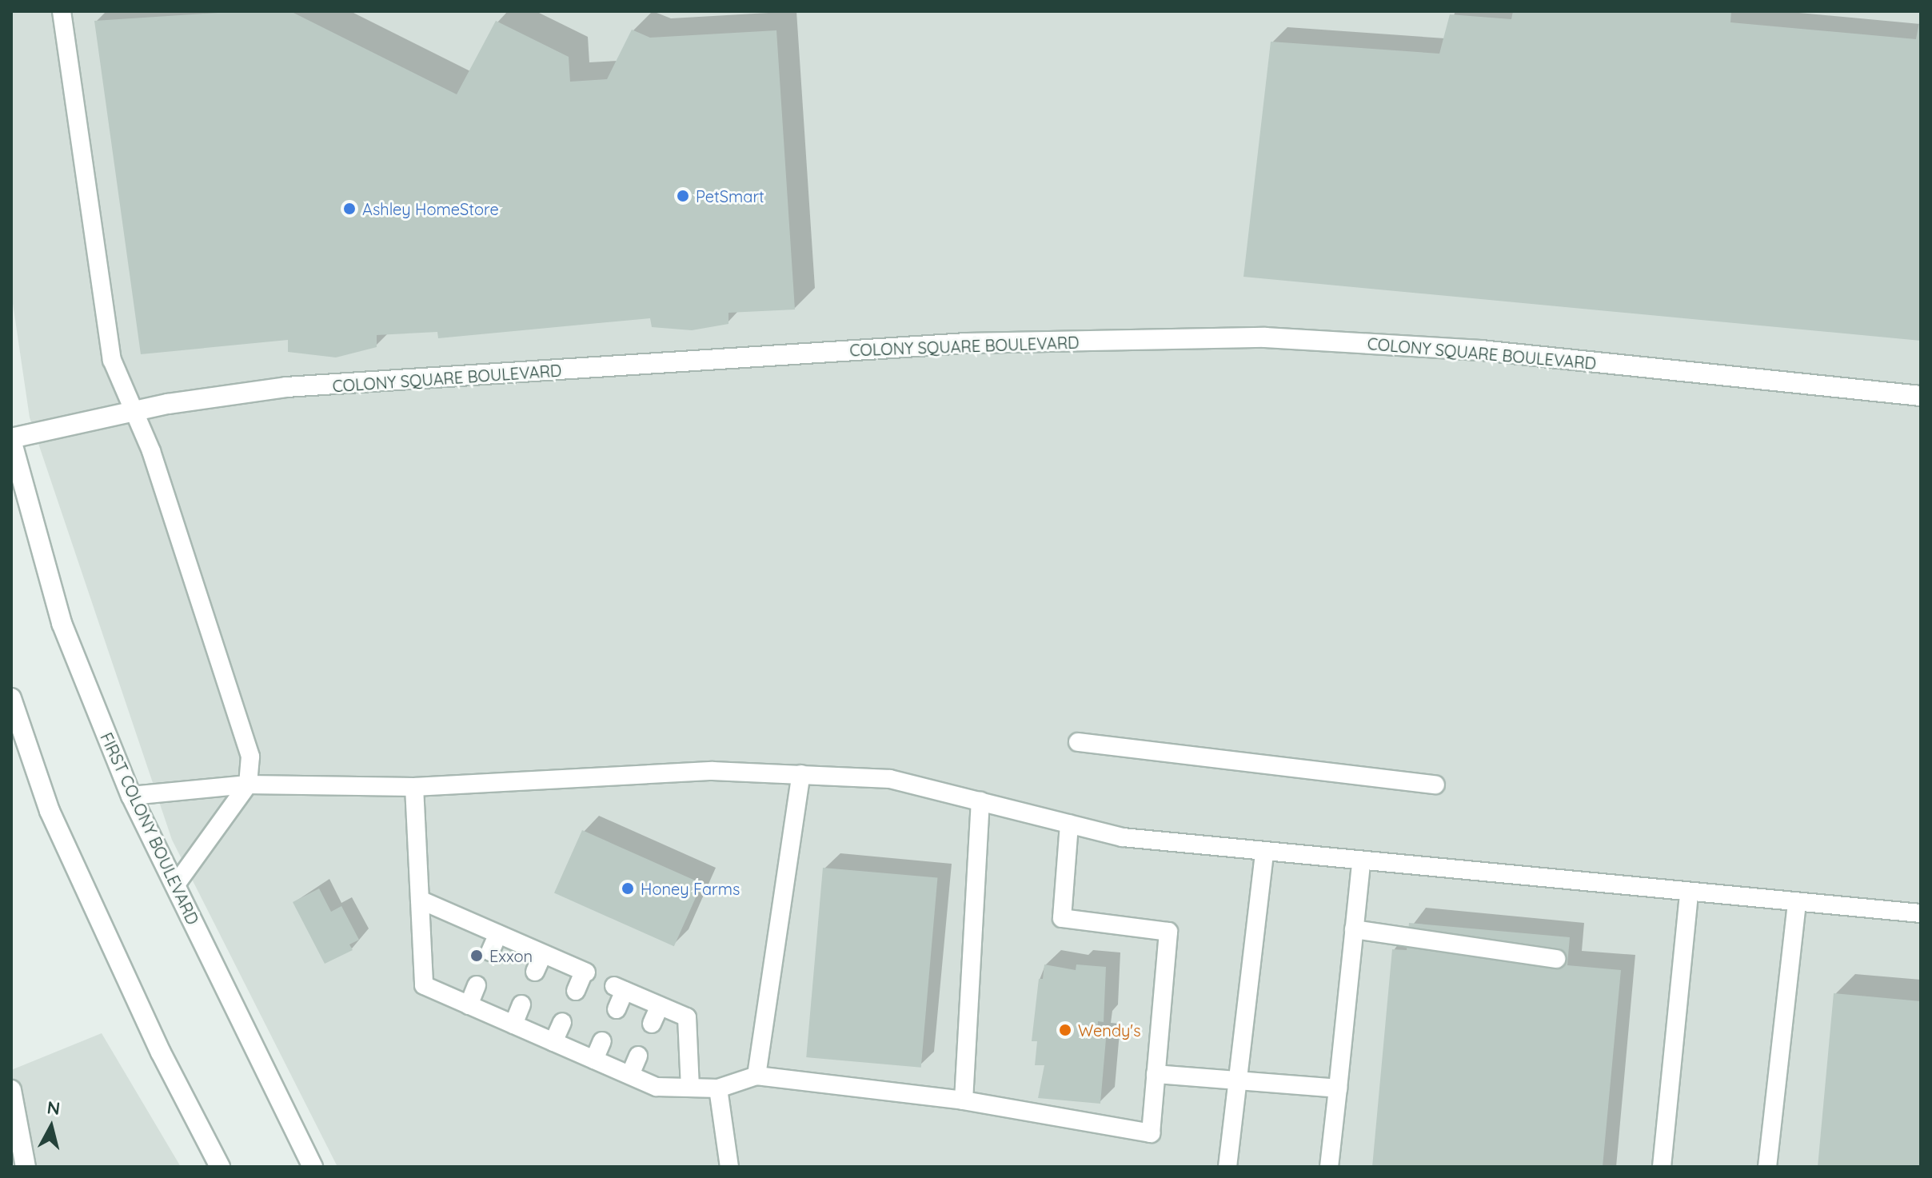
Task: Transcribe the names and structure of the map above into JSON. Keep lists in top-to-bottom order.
{
  "streets": {
    "street": ["COLONY SQUARE BOULEVARD", "FIRST COLONY BOULEVARD"]
  },
  "crossings": [
    ["COLONY SQUARE BOULEVARD", "FIRST COLONY BOULEVARD"]
  ],
  "places": [
    "PetSmart",
    "Ashley HomeStore",
    "Honey Farms",
    "Exxon",
    "Wendy's"
  ],
  "north": "top"
}
